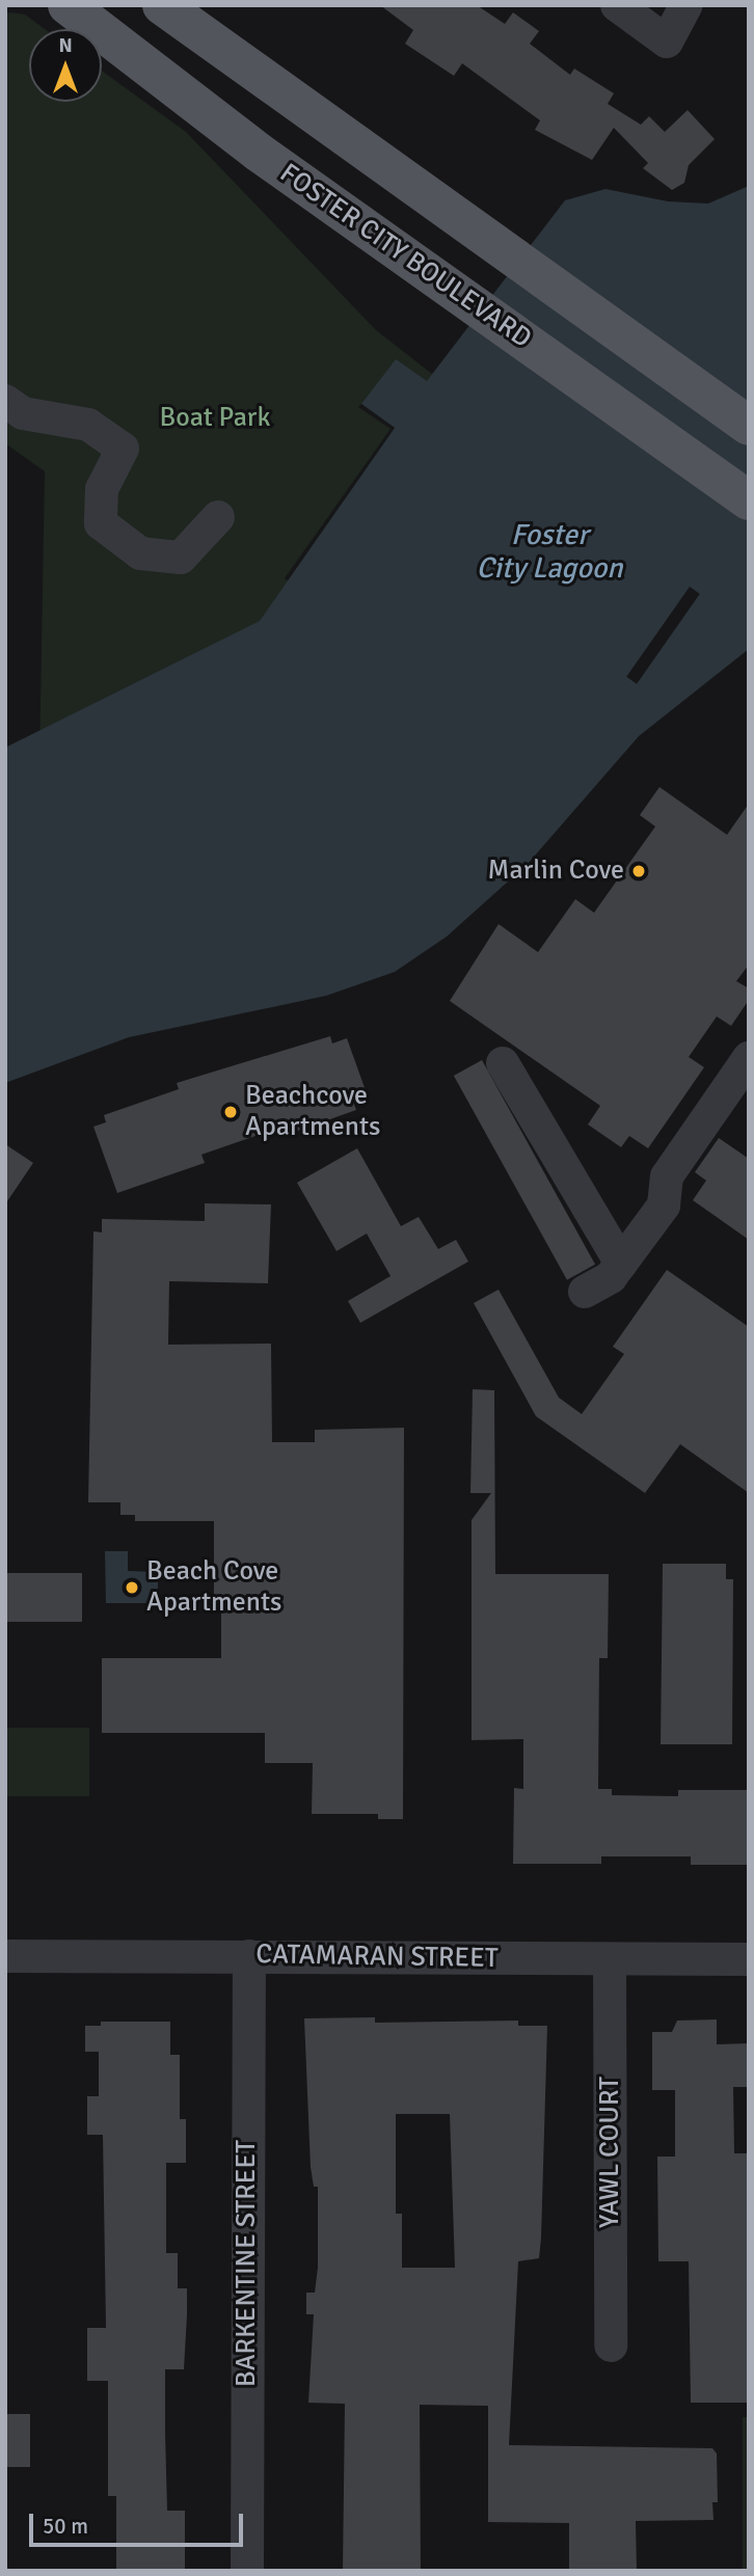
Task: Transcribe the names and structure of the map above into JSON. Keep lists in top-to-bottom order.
{
  "streets": {
    "main road": ["FOSTER CITY BOULEVARD"],
    "street": ["CATAMARAN STREET", "YAWL COURT", "BARKENTINE STREET"]
  },
  "crossings": [
    ["CATAMARAN STREET", "YAWL COURT"],
    ["CATAMARAN STREET", "BARKENTINE STREET"]
  ],
  "water": ["Foster City Lagoon"],
  "parks": ["Boat Park"],
  "places": ["Marlin Cove", "Beachcove Apartments", "Beach Cove Apartments"],
  "scale_bar": "50 m",
  "north": "top"
}
